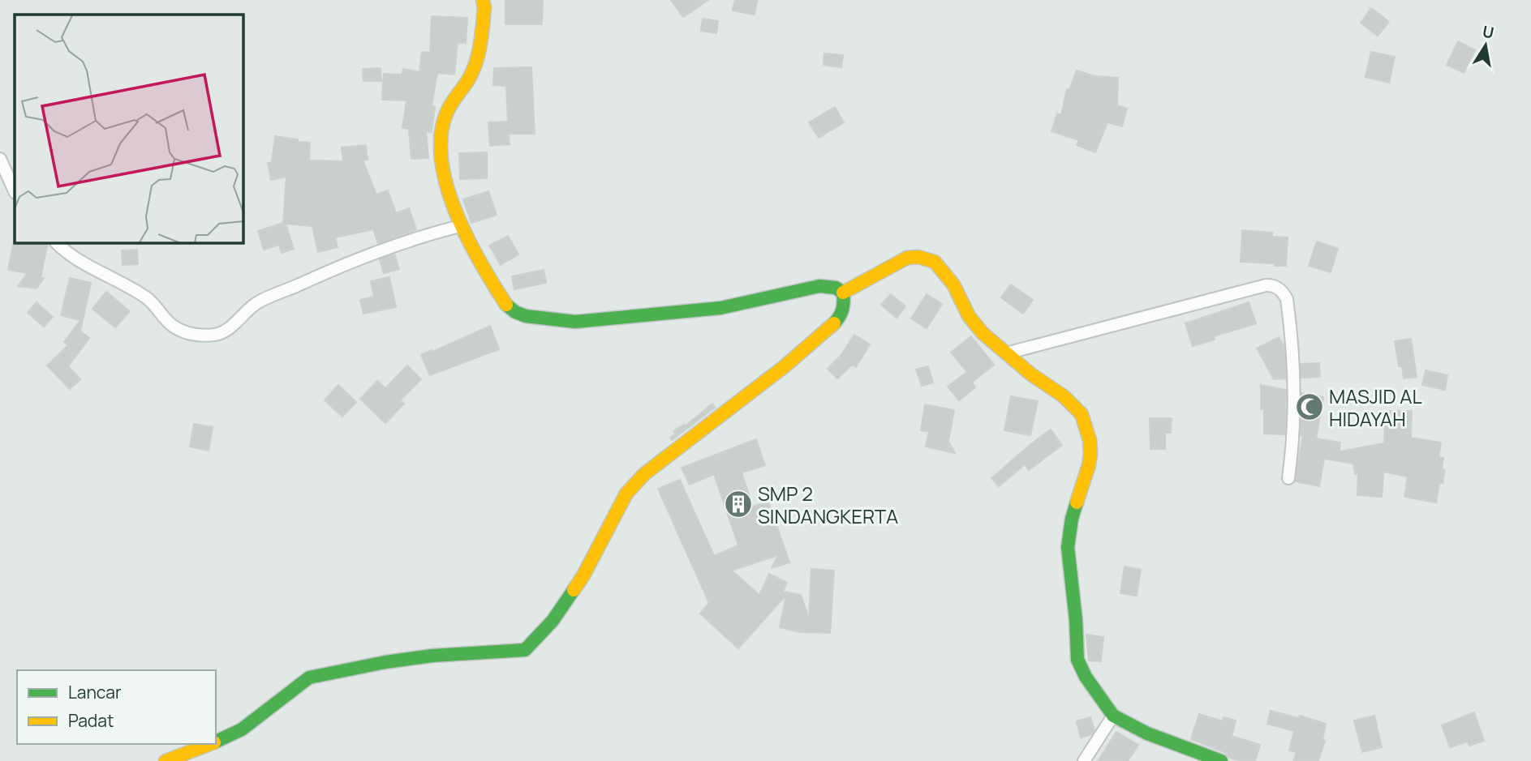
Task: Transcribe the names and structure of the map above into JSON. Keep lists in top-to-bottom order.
{
  "places": {
    "mosque": ["MASJID AL HIDAYAH"],
    "building": ["SMP 2 SINDANGKERTA"]
  },
  "legend": ["Lancar", "Padat"],
  "north": "top"
}
